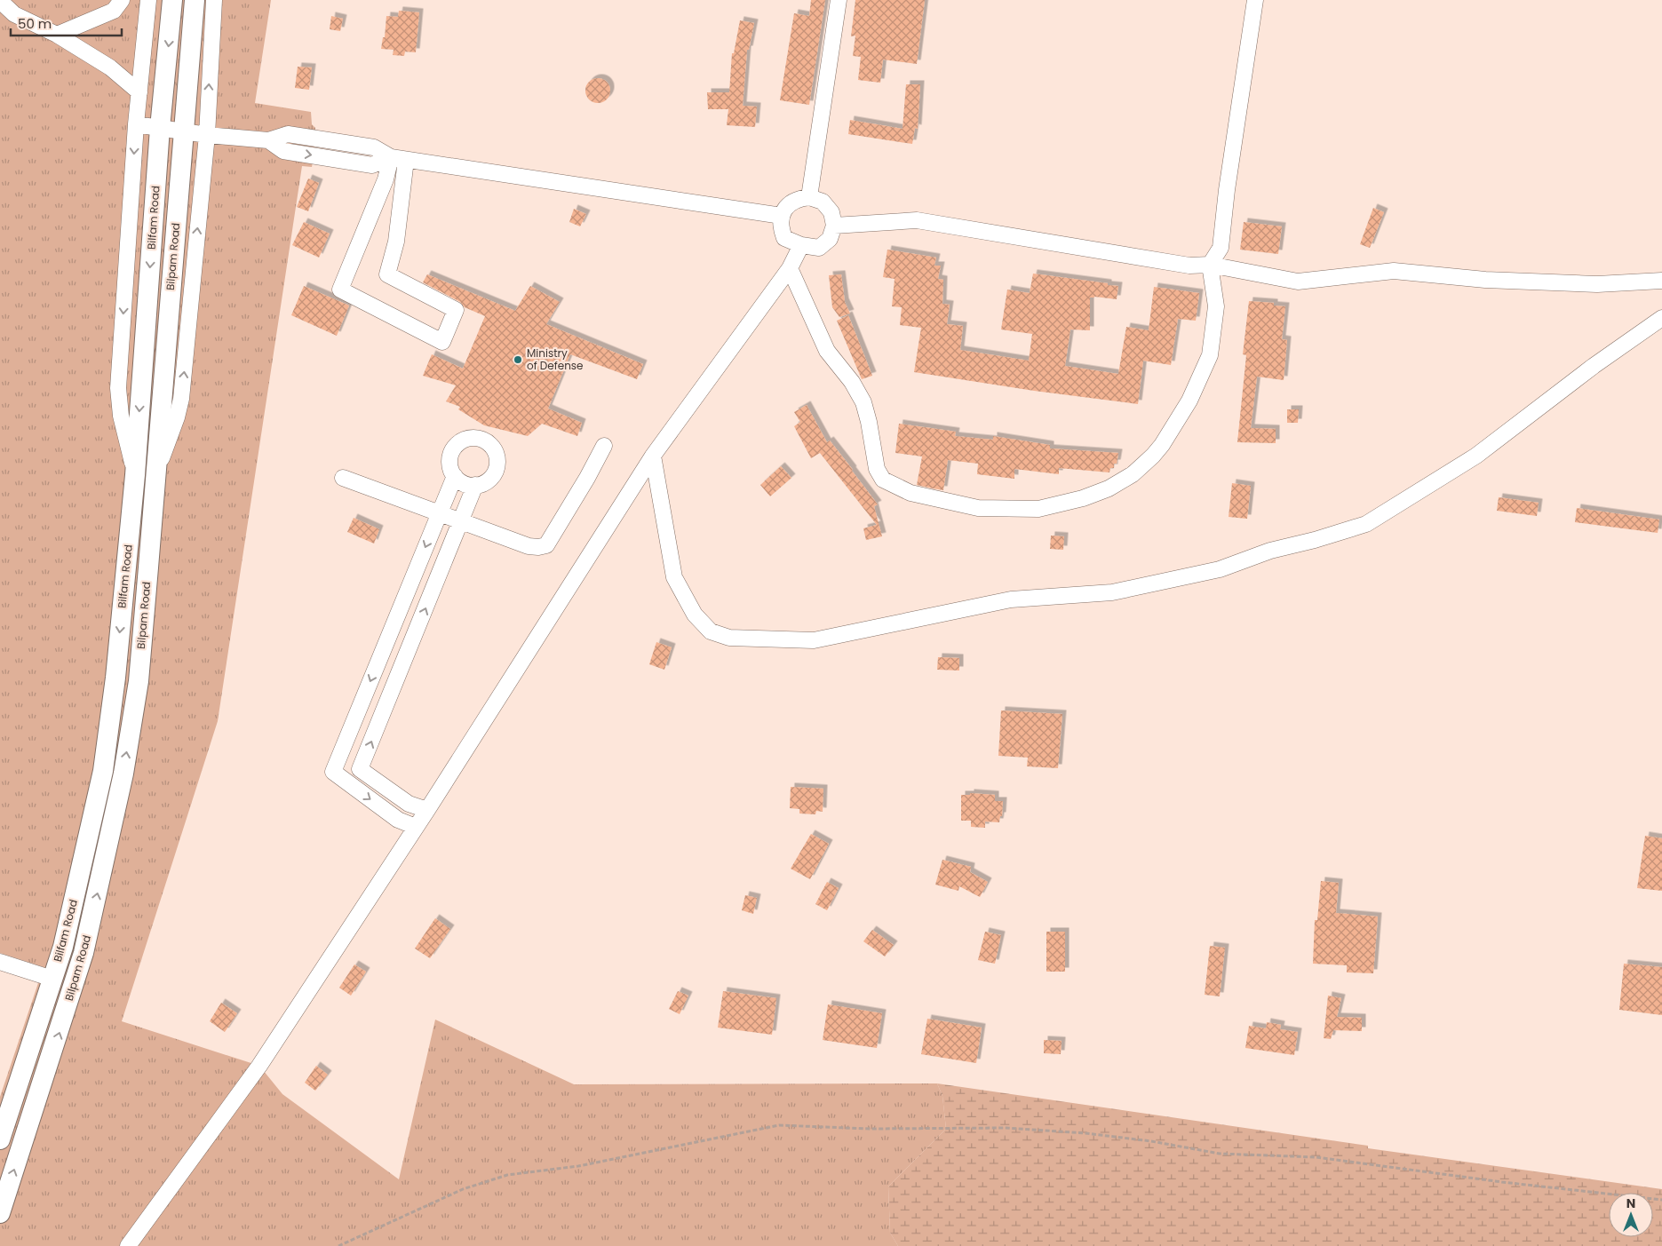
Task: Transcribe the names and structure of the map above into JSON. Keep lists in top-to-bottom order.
{
  "streets": {
    "main road": ["Bilfam Road", "Bilpam Road"]
  },
  "one_way": ["Bilfam Road", "Bilpam Road"],
  "places": ["Ministry of Defense"],
  "scale_bar": "50 m",
  "north": "top"
}
